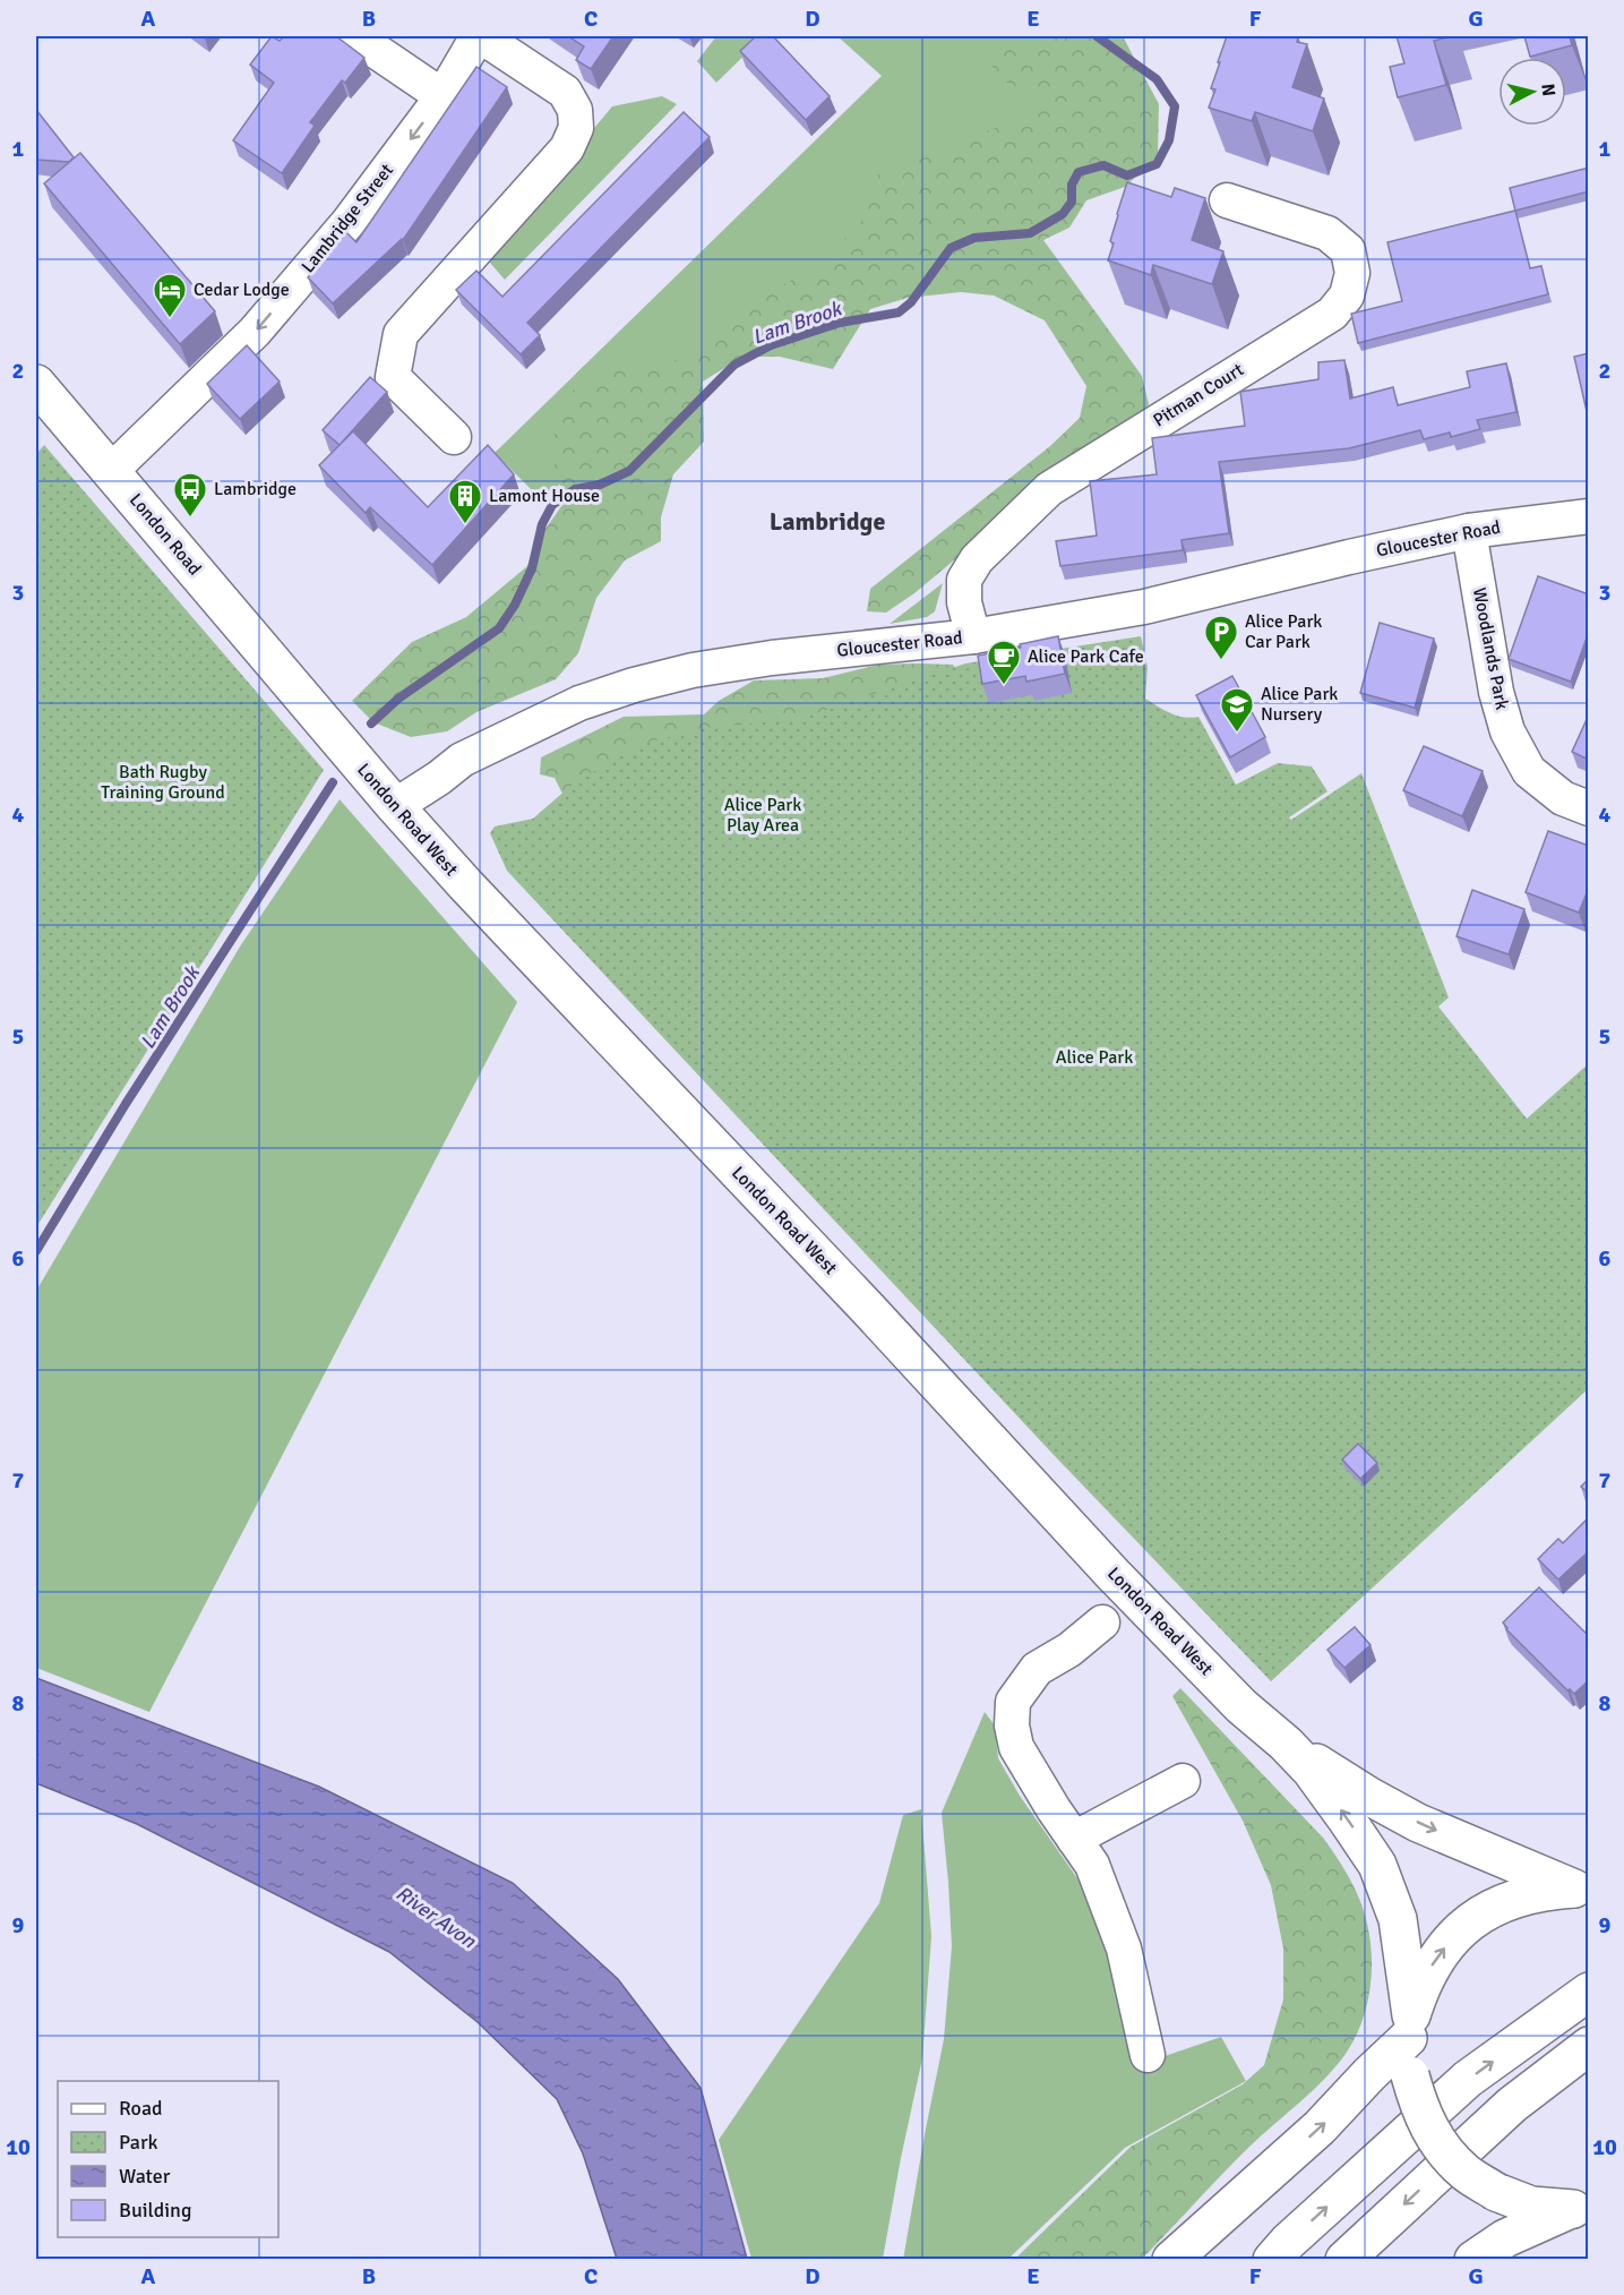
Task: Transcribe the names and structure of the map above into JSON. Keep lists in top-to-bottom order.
{
  "streets": {
    "highway": ["London Road", "London Road West"],
    "street": [
      "Lambridge Street",
      "Pitman Court",
      "Gloucester Road",
      "Woodlands Park"
    ]
  },
  "crossings": [
    ["Lambridge Street", "London Road"],
    ["Pitman Court", "Gloucester Road"],
    ["London Road", "London Road West"],
    ["Gloucester Road", "Woodlands Park"],
    ["Gloucester Road", "London Road West"]
  ],
  "one_way": ["Lambridge Street"],
  "districts": ["Lambridge"],
  "water": ["Lam Brook", "River Avon"],
  "parks": ["Bath Rugby Training Ground", "Alice Park Play Area", "Alice Park"],
  "places": {
    "hotel": ["Cedar Lodge"],
    "bus stop": ["Lambridge"],
    "building": ["Lamont House"],
    "parking": ["Alice Park Car Park"],
    "cafe": ["Alice Park Cafe"],
    "school or university": ["Alice Park Nursery"]
  },
  "legend": [
    "Road",
    "Park",
    "Water",
    "Building"
  ],
  "north": "right",
  "grid": {
    "columns": [
      "A",
      "B",
      "C",
      "D",
      "E",
      "F",
      "G"
    ],
    "rows": [
      "1",
      "2",
      "3",
      "4",
      "5",
      "6",
      "7",
      "8",
      "9",
      "10"
    ]
  }
}
